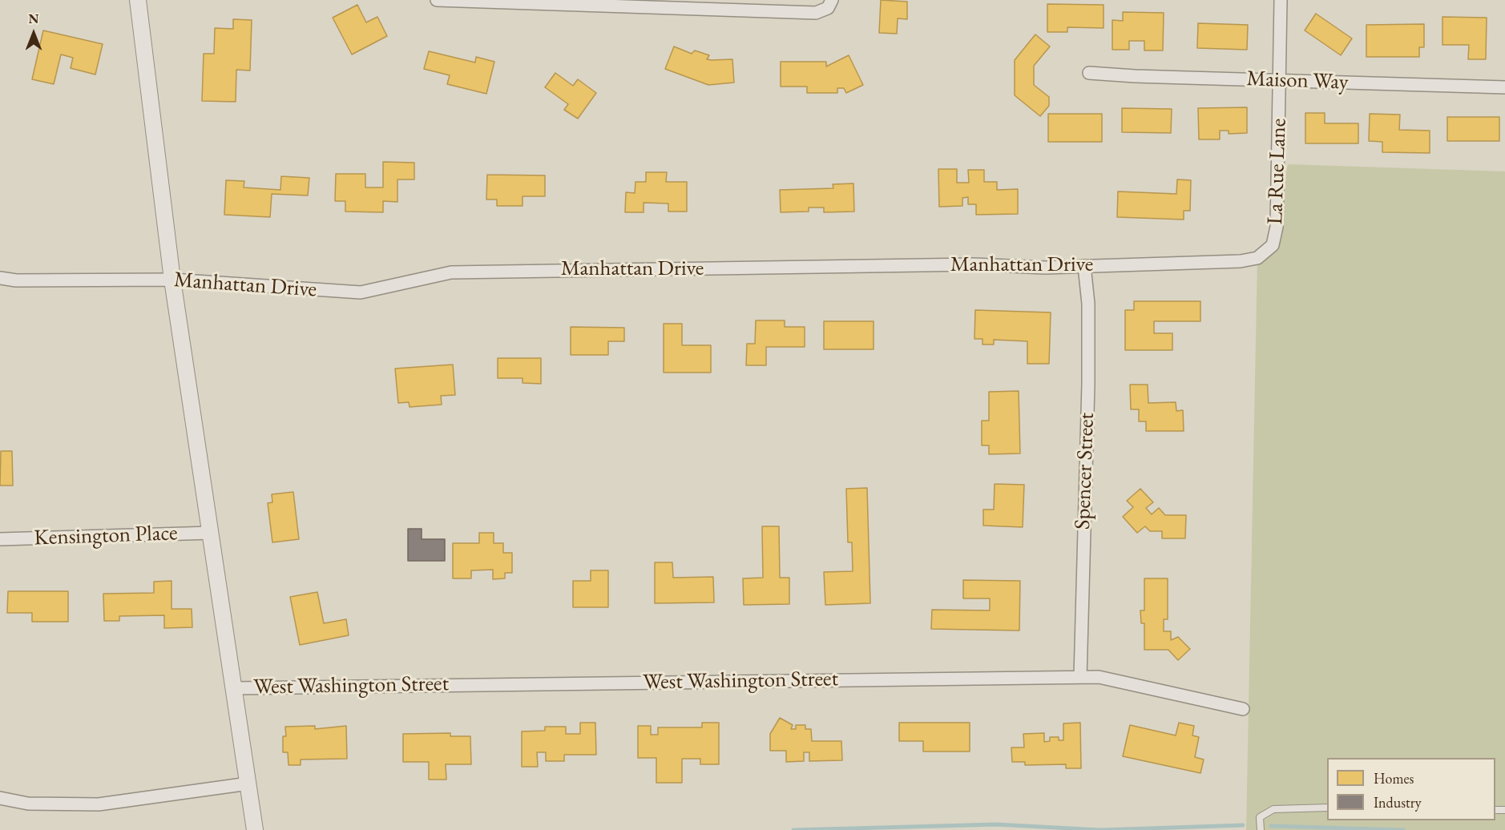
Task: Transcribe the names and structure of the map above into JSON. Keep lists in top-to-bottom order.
{
  "streets": {
    "street": [
      "Maison Way",
      "La Rue Lane",
      "Manhattan Drive",
      "Spencer Street",
      "Kensington Place",
      "West Washington Street"
    ]
  },
  "crossings": [
    ["Maison Way", "La Rue Lane"],
    ["La Rue Lane", "Manhattan Drive"],
    ["Manhattan Drive", "Spencer Street"],
    ["Spencer Street", "West Washington Street"]
  ],
  "legend": ["Homes", "Industry"],
  "north": "top"
}
